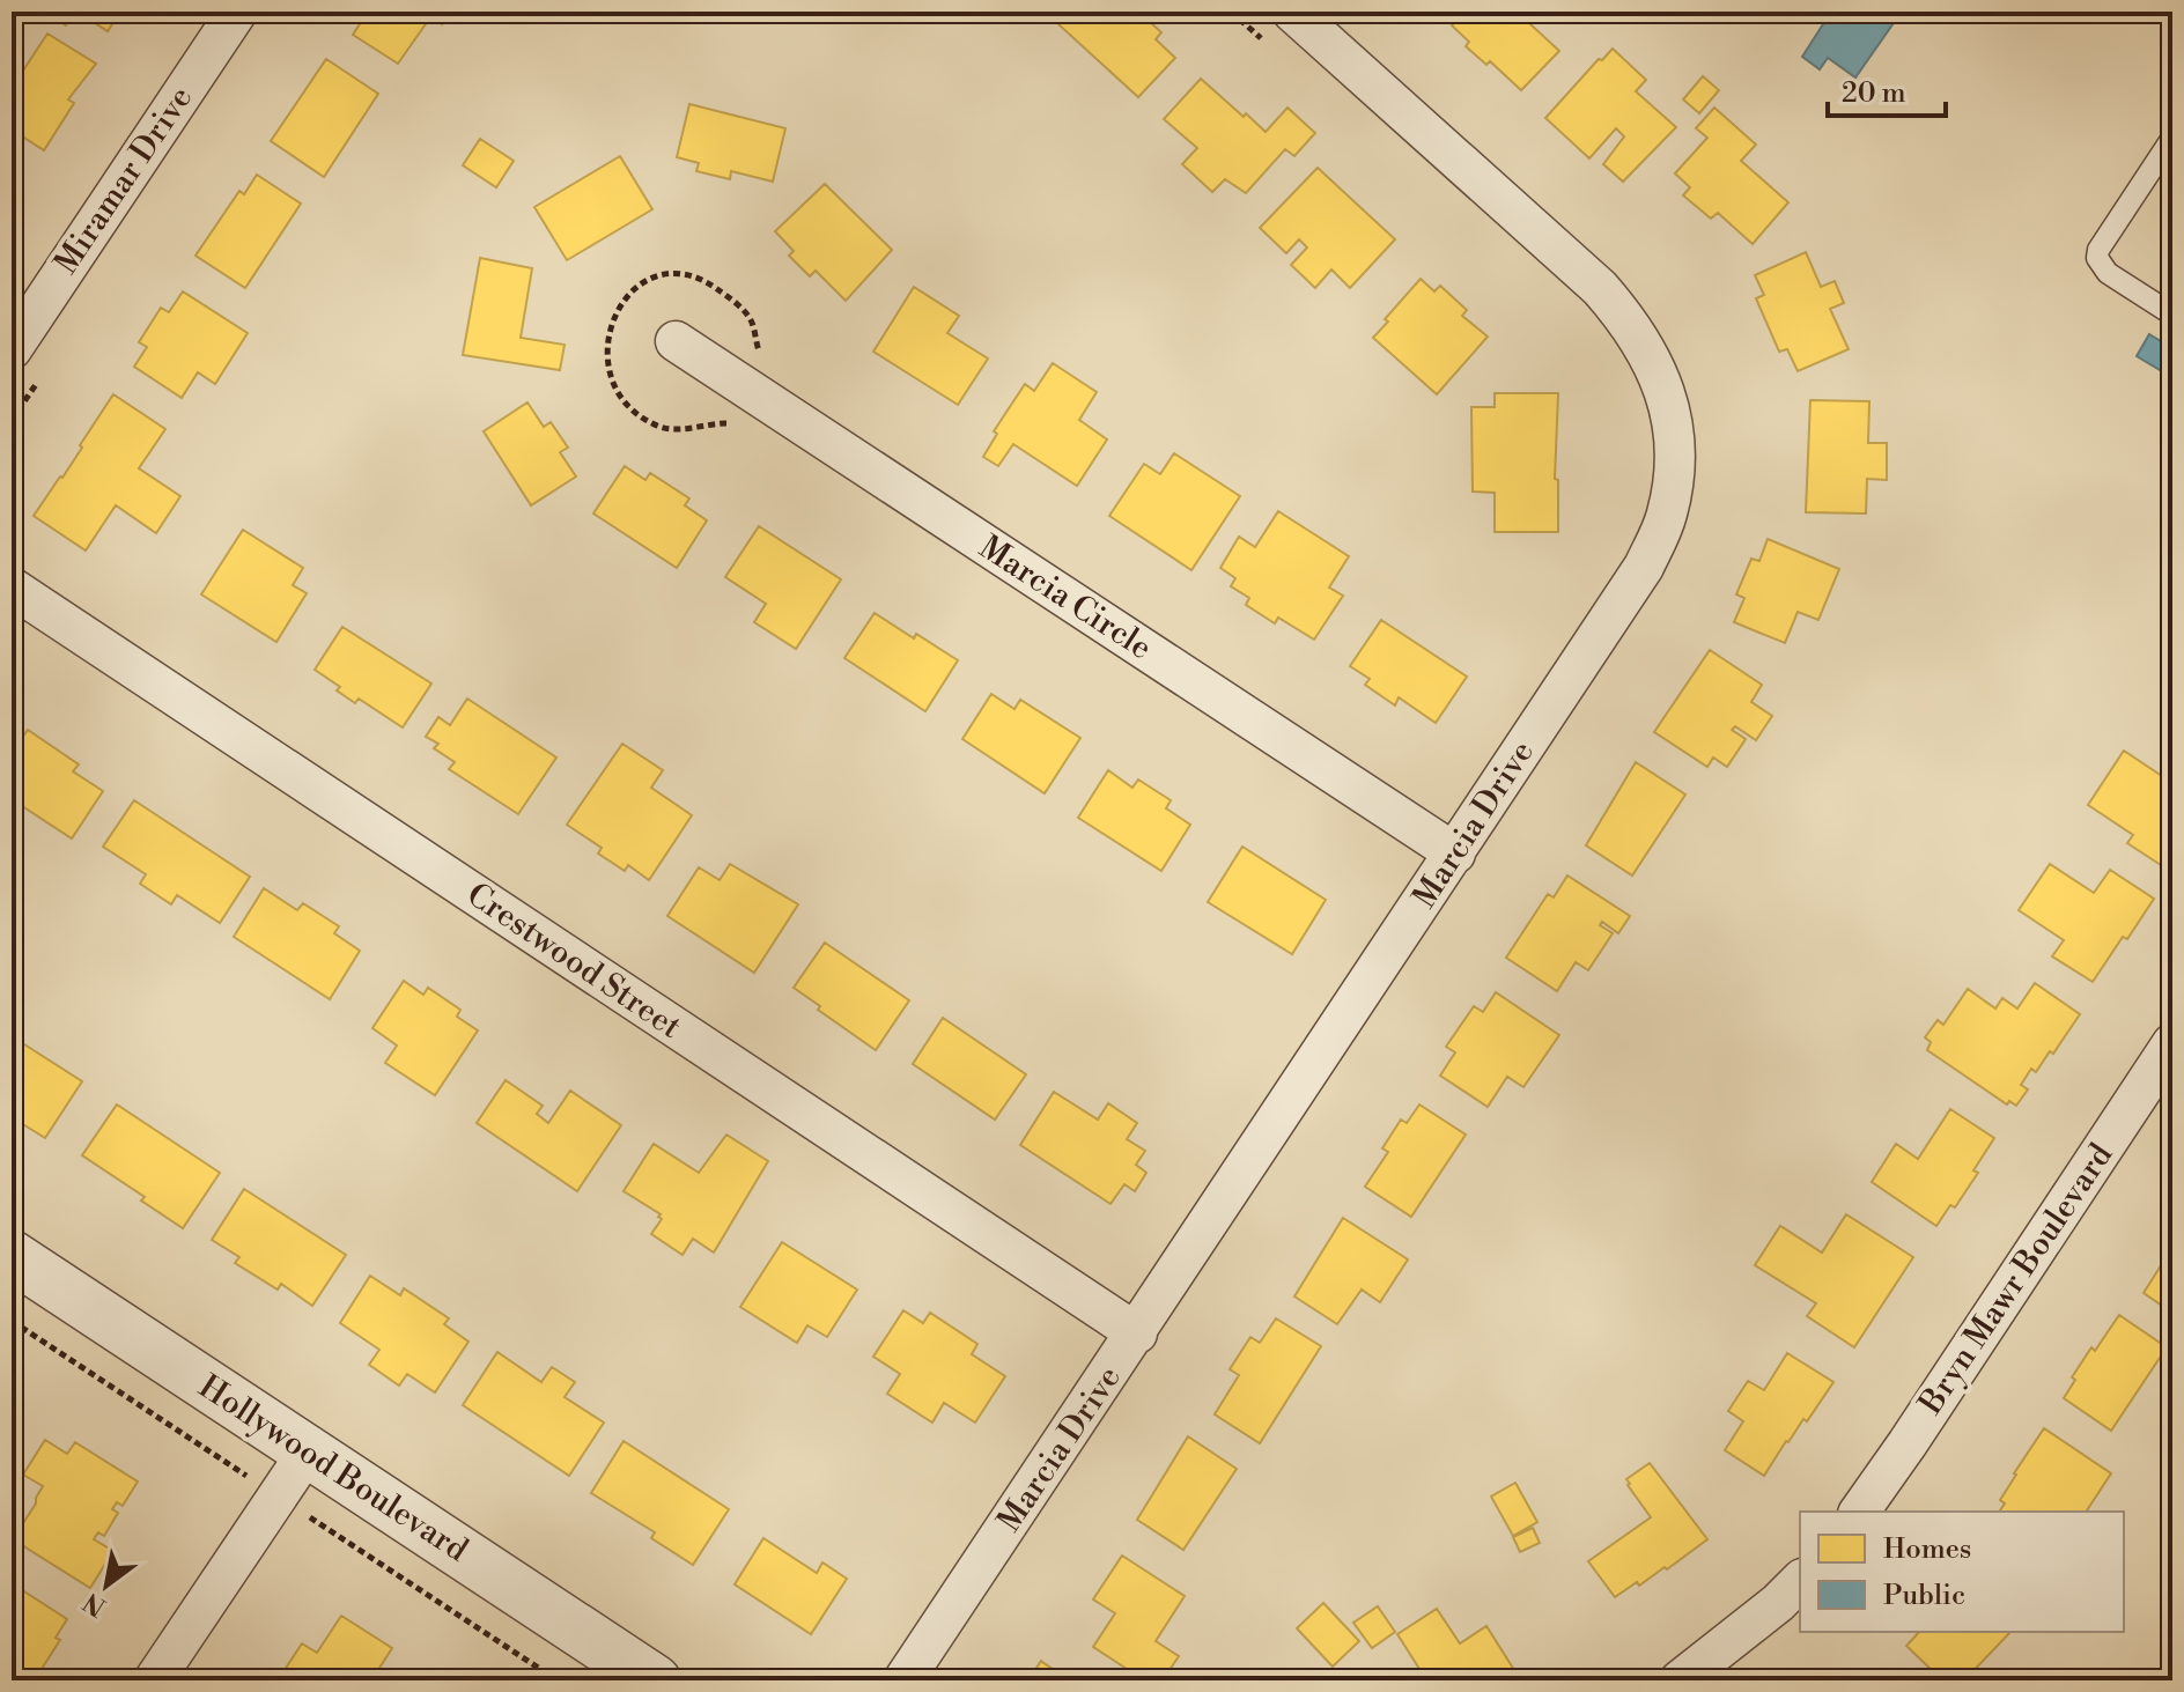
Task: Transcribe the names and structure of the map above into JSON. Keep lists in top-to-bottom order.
{
  "streets": {
    "street": [
      "Miramar Drive",
      "Marcia Circle",
      "Marcia Drive",
      "Crestwood Street",
      "Bryn Mawr Boulevard",
      "Hollywood Boulevard"
    ]
  },
  "crossings": [
    ["Marcia Circle", "Marcia Drive"],
    ["Marcia Drive", "Crestwood Street"]
  ],
  "legend": ["Homes", "Public"],
  "scale_bar": "20 m",
  "north": "bottom left"
}
